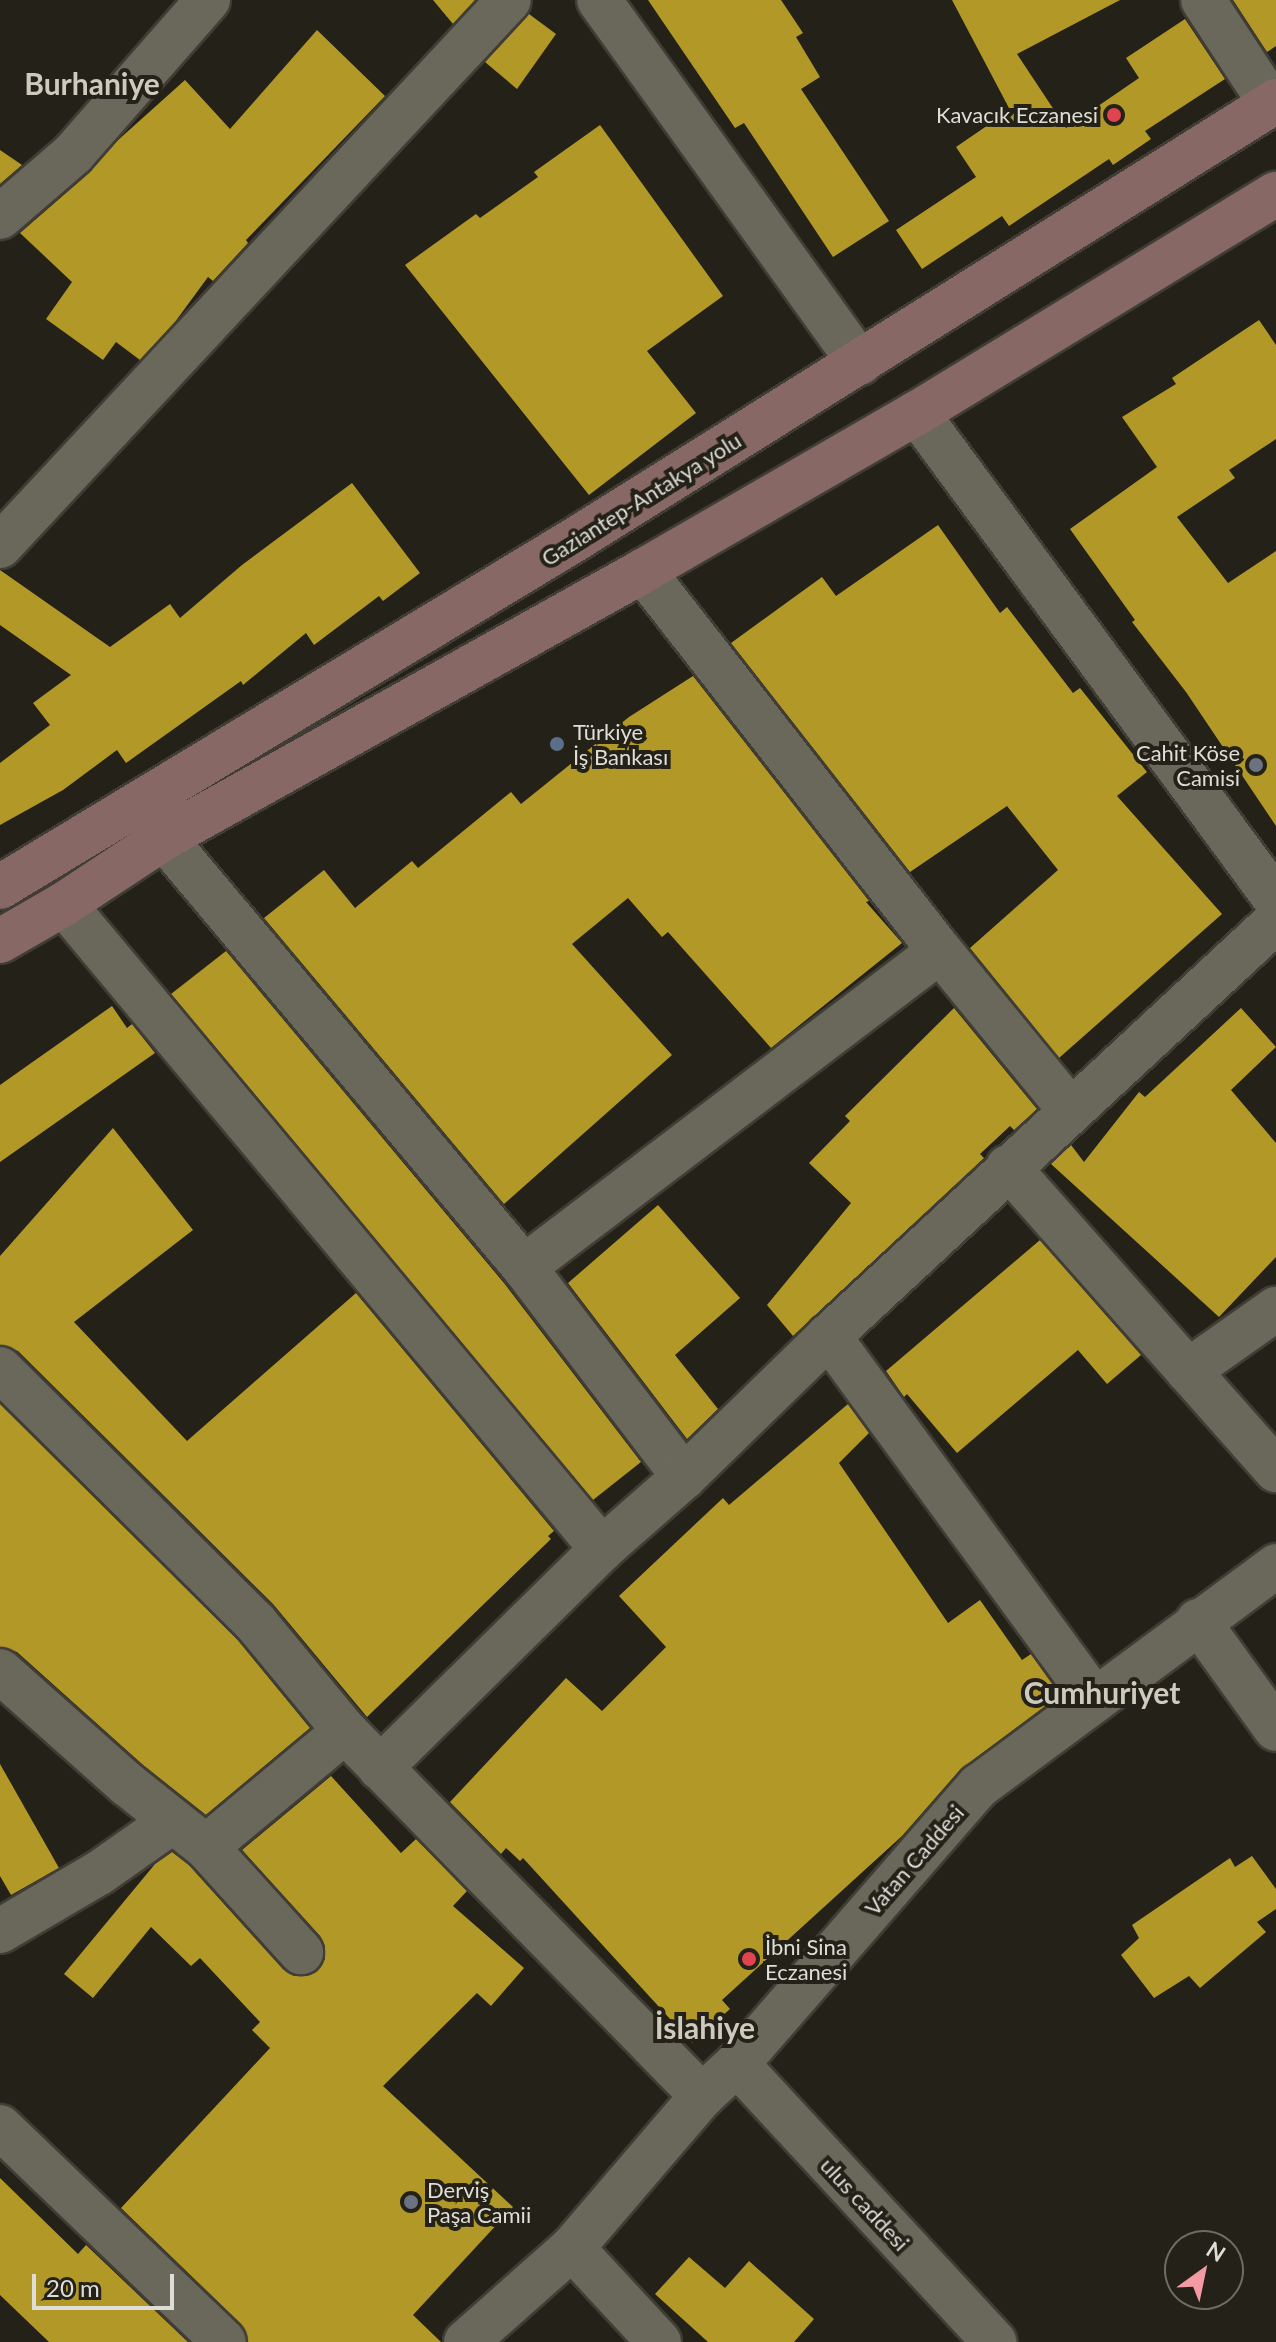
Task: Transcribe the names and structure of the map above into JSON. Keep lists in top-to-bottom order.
{
  "streets": {
    "main road": ["Gaziantep-Antakya yolu"],
    "street": ["Vatan Caddesi", "ulus caddesi"]
  },
  "crossings": [
    ["Vatan Caddesi", "ulus caddesi"]
  ],
  "districts": ["Burhaniye", "Cumhuriyet", "İslahiye"],
  "places": [
    "Kavacık Eczanesi",
    "Türkiye İş Bankası",
    "Cahit Köse Camisi",
    "İbni Sina Eczanesi",
    "Derviş Paşa Camii"
  ],
  "scale_bar": "20 m",
  "north": "top right"
}
